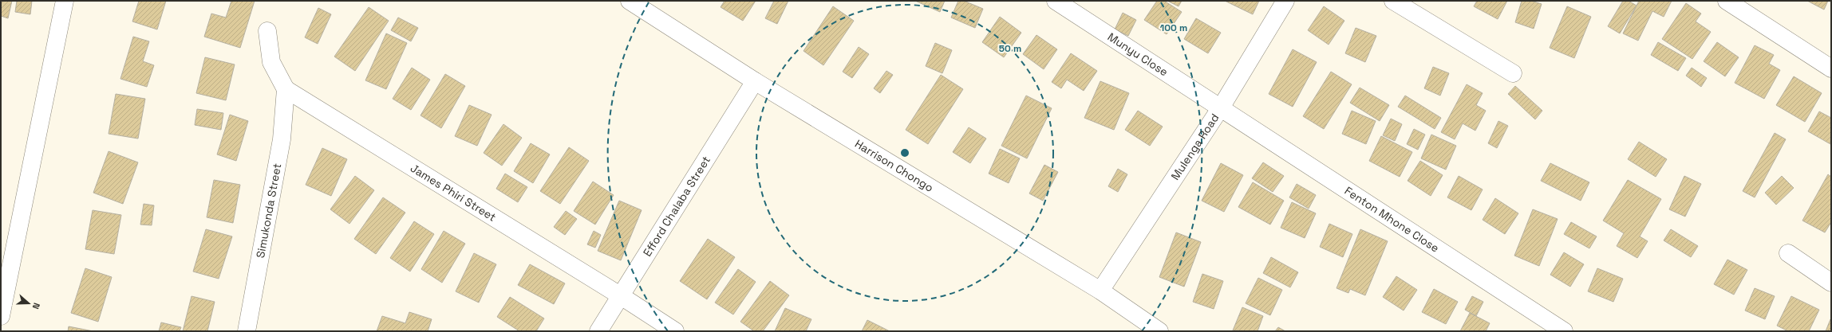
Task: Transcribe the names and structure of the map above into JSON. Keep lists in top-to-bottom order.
{
  "streets": {
    "street": [
      "Munyu Close",
      "Mulenga Road",
      "Harrison Chongo",
      "James Phiri Street",
      "Efford Chalaba Street",
      "Simukonda Street",
      "Fenton Mhone Close"
    ]
  },
  "crossings": [
    ["Munyu Close", "Mulenga Road"],
    ["Munyu Close", "Fenton Mhone Close"],
    ["Mulenga Road", "Harrison Chongo"],
    ["Mulenga Road", "Fenton Mhone Close"],
    ["Harrison Chongo", "Efford Chalaba Street"],
    ["James Phiri Street", "Efford Chalaba Street"],
    ["James Phiri Street", "Simukonda Street"]
  ],
  "north": "right",
  "rings": ["100 m", "50 m"]
}
